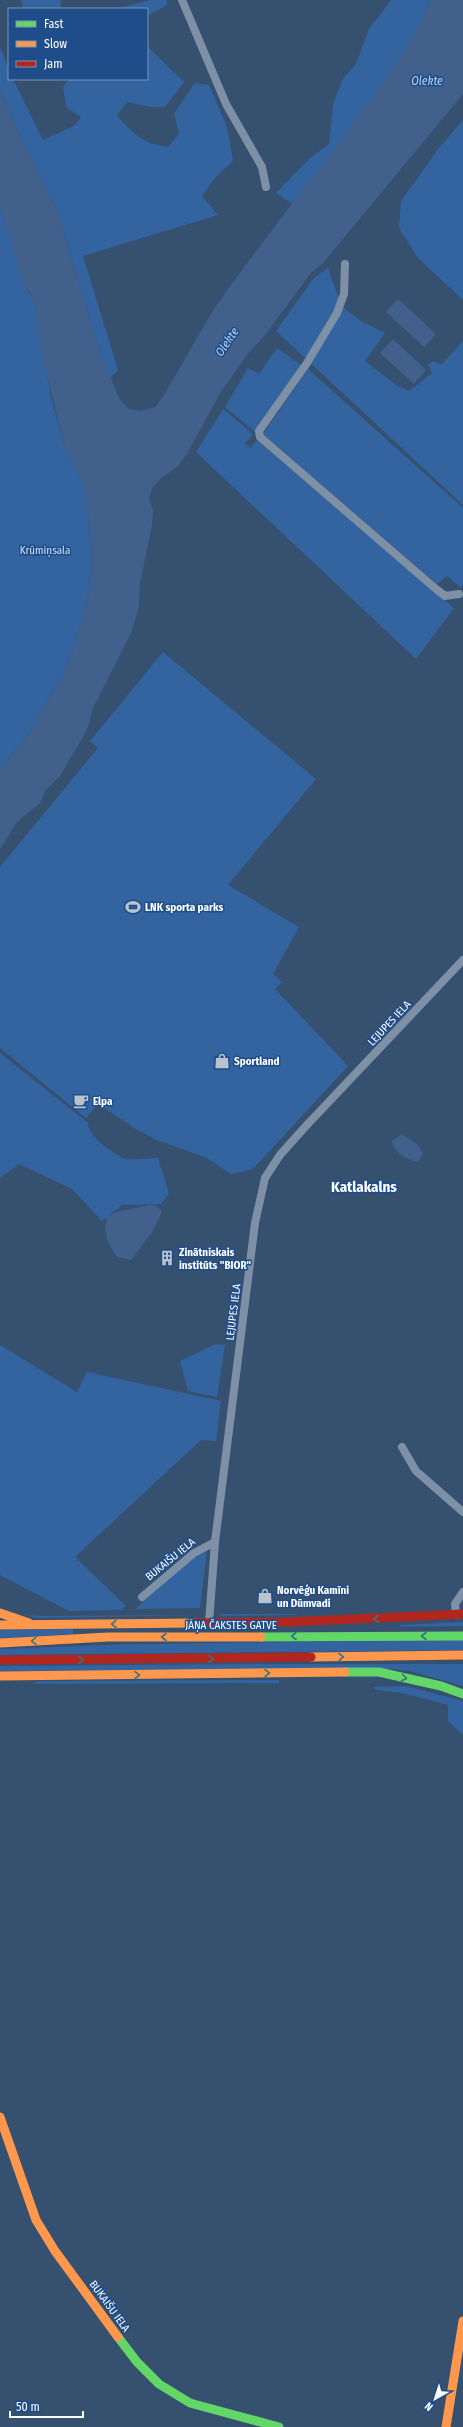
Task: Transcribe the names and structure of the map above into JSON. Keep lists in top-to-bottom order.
{
  "streets": {
    "main road": ["BUKAIŠU IELA", "JĀŅA ČAKSTES GATVE"],
    "street": ["LEJUPES IELA"]
  },
  "crossings": [
    ["LEJUPES IELA", "BUKAIŠU IELA"]
  ],
  "districts": ["Katlakalns"],
  "water": ["Olekte"],
  "parks": ["Krūmiņsala"],
  "places": {
    "sports": ["LNK sporta parks"],
    "shop": ["Sportland", "Norvēģu Kamīni un Dūmvadi"],
    "cafe": ["Elpa"],
    "building": ["Zinātniskais institūts \"BIOR\""]
  },
  "legend": ["Fast", "Slow", "Jam"],
  "scale_bar": "50 m",
  "north": "bottom left"
}
